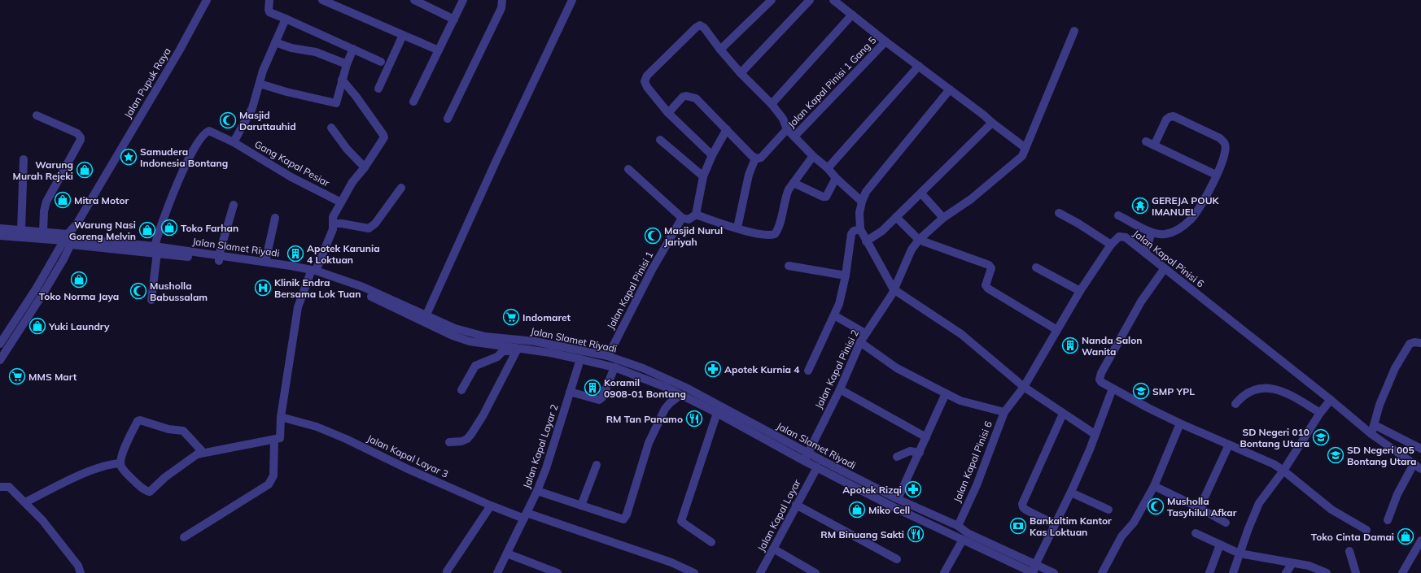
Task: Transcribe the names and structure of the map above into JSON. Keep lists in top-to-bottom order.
{
  "streets": {
    "street": [
      "Jalan Kapal Pinisi 1 Gang 5",
      "Jalan Pupuk Raya",
      "Gang Kapal Pesiar",
      "Jalan Slamet Riyadi",
      "Jalan Kapal Pinisi 6",
      "Jalan Kapal Pinisi 1",
      "Jalan Kapal Pinisi 2",
      "Jalan Kapal Layar 2",
      "Jalan Kapal Layar 3",
      "Jalan Kapal Layar"
    ]
  },
  "crossings": [
    ["Jalan Pupuk Raya", "Jalan Slamet Riyadi"],
    ["Gang Kapal Pesiar", "Jalan Slamet Riyadi"],
    ["Jalan Slamet Riyadi", "Jalan Kapal Pinisi 6"],
    ["Jalan Slamet Riyadi", "Jalan Kapal Pinisi 1"],
    ["Jalan Slamet Riyadi", "Jalan Kapal Pinisi 2"],
    ["Jalan Slamet Riyadi", "Jalan Kapal Layar 2"],
    ["Jalan Slamet Riyadi", "Jalan Kapal Layar"],
    ["Jalan Kapal Layar 2", "Jalan Kapal Layar 3"]
  ],
  "places": {
    "mosque": [
      "Masjid Daruttauhid",
      "Masjid Nurul Jariyah",
      "Musholla Babussalam",
      "Musholla Tasyhilul Afkar"
    ],
    "place": ["Samudera Indonesia Bontang"],
    "shop": [
      "Warung Murah Rejeki",
      "Mitra Motor",
      "Toko Farhan",
      "Warung Nasi Goreng Melvin",
      "Toko Norma Jaya",
      "Yuki Laundry",
      "Miko Cell",
      "Toko Cinta Damai"
    ],
    "temple": ["GEREJA POUK IMANUEL"],
    "building": ["Apotek Karunia 4 Loktuan", "Nanda Salon Wanita", "Koramil 0908-01 Bontang"],
    "hospital": ["Klinik Endra Bersama Lok Tuan"],
    "supermarket": ["Indomaret", "MMS Mart"],
    "pharmacy": ["Apotek Kurnia 4", "Apotek Rizqi"],
    "school or university": ["SMP YPL", "SD Negeri 010 Bontang Utara", "SD Negeri 005 Bontang Utara"],
    "restaurant": ["RM Tan Panamo", "RM Binuang Sakti"],
    "bank": ["Bankaltim Kantor Kas Loktuan"]
  }
}
